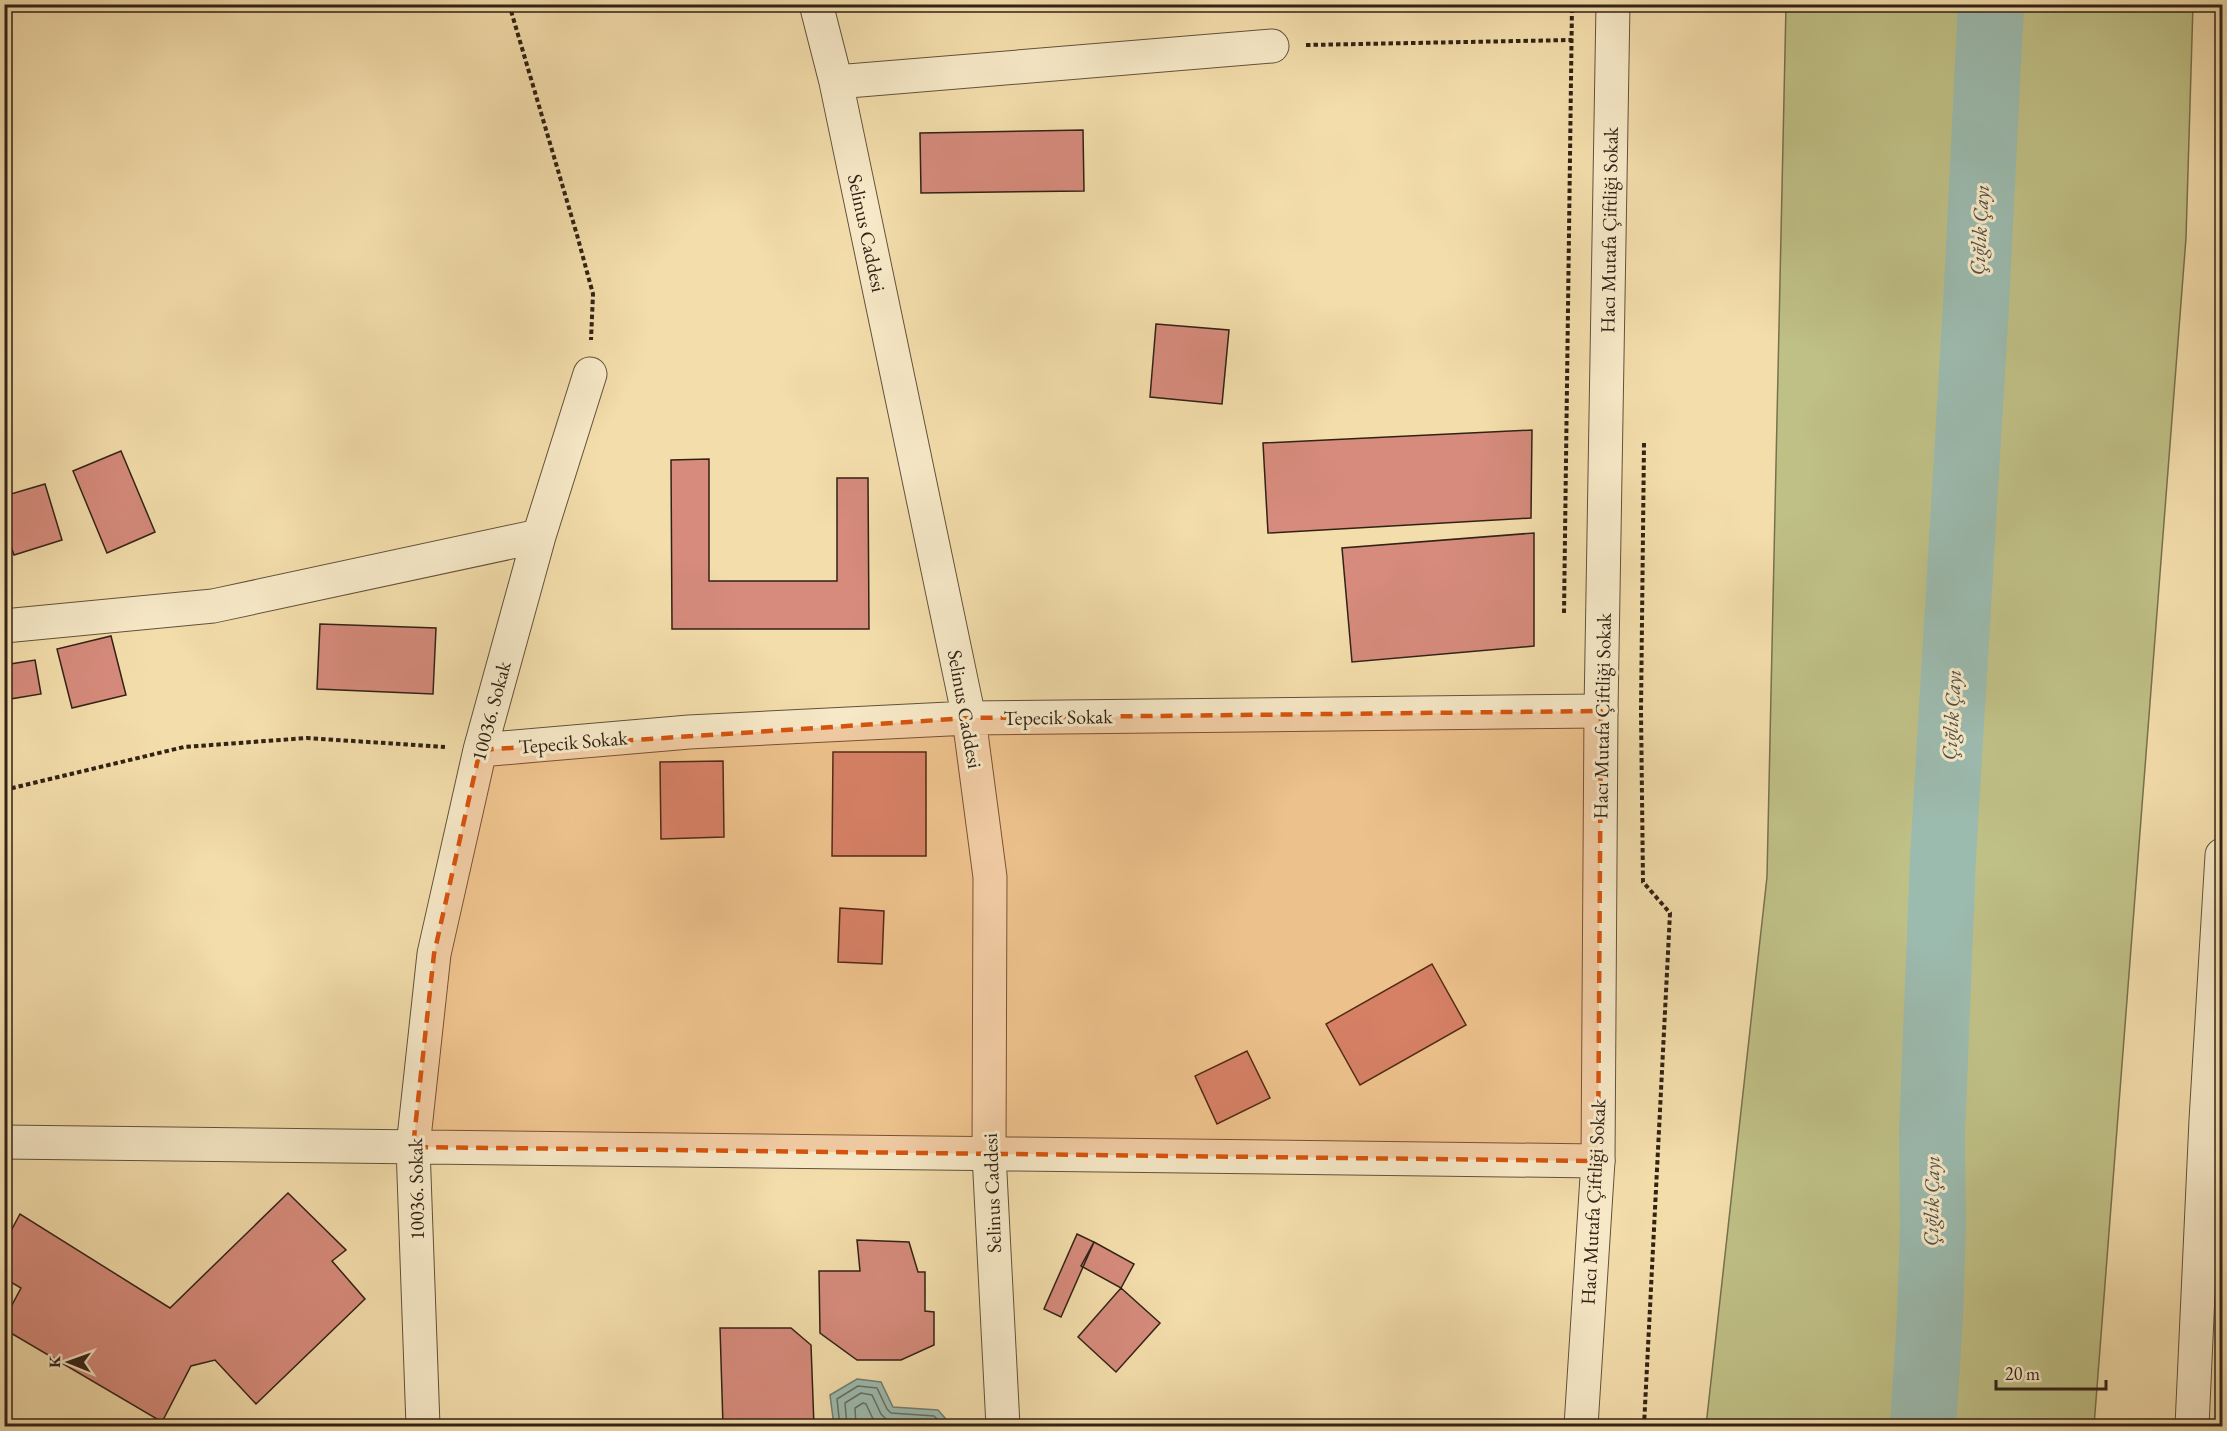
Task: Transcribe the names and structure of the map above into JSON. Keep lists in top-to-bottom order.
{
  "streets": {
    "street": [
      "Hacı Mutafa Çiftliği Sokak",
      "Selinus Caddesi",
      "10036. Sokak",
      "Tepecik Sokak"
    ]
  },
  "crossings": [
    ["Hacı Mutafa Çiftliği Sokak", "Tepecik Sokak"],
    ["Selinus Caddesi", "Tepecik Sokak"],
    ["10036. Sokak", "Tepecik Sokak"]
  ],
  "water": ["Çığlık Çayı"],
  "scale_bar": "20 m",
  "north": "left"
}
